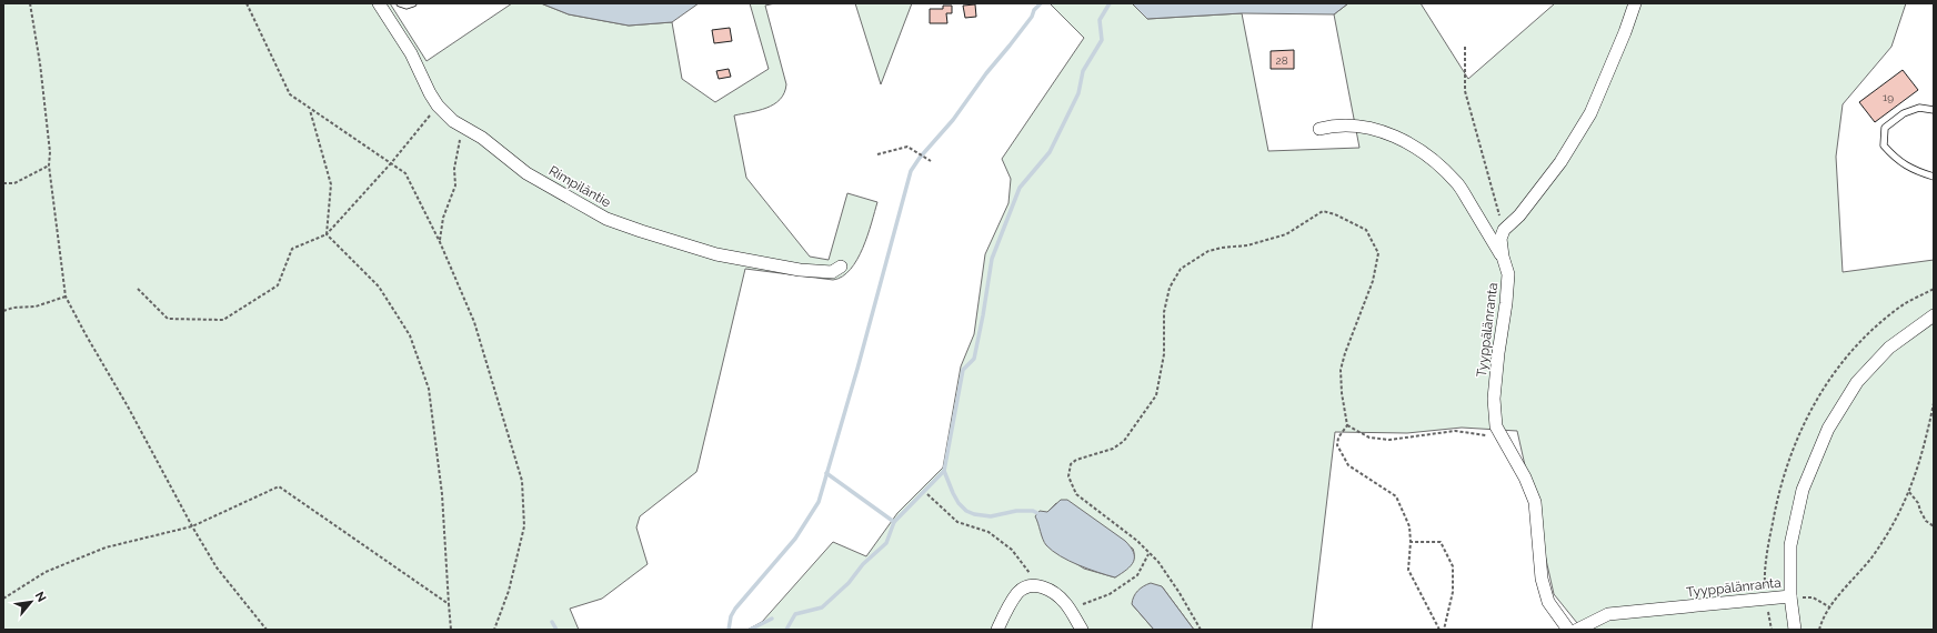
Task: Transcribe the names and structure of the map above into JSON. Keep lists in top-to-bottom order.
{
  "streets": {
    "street": ["Rimpiläntie", "Tyyppälänranta"]
  },
  "house_numbers": ["28", "19"],
  "north": "top right"
}
